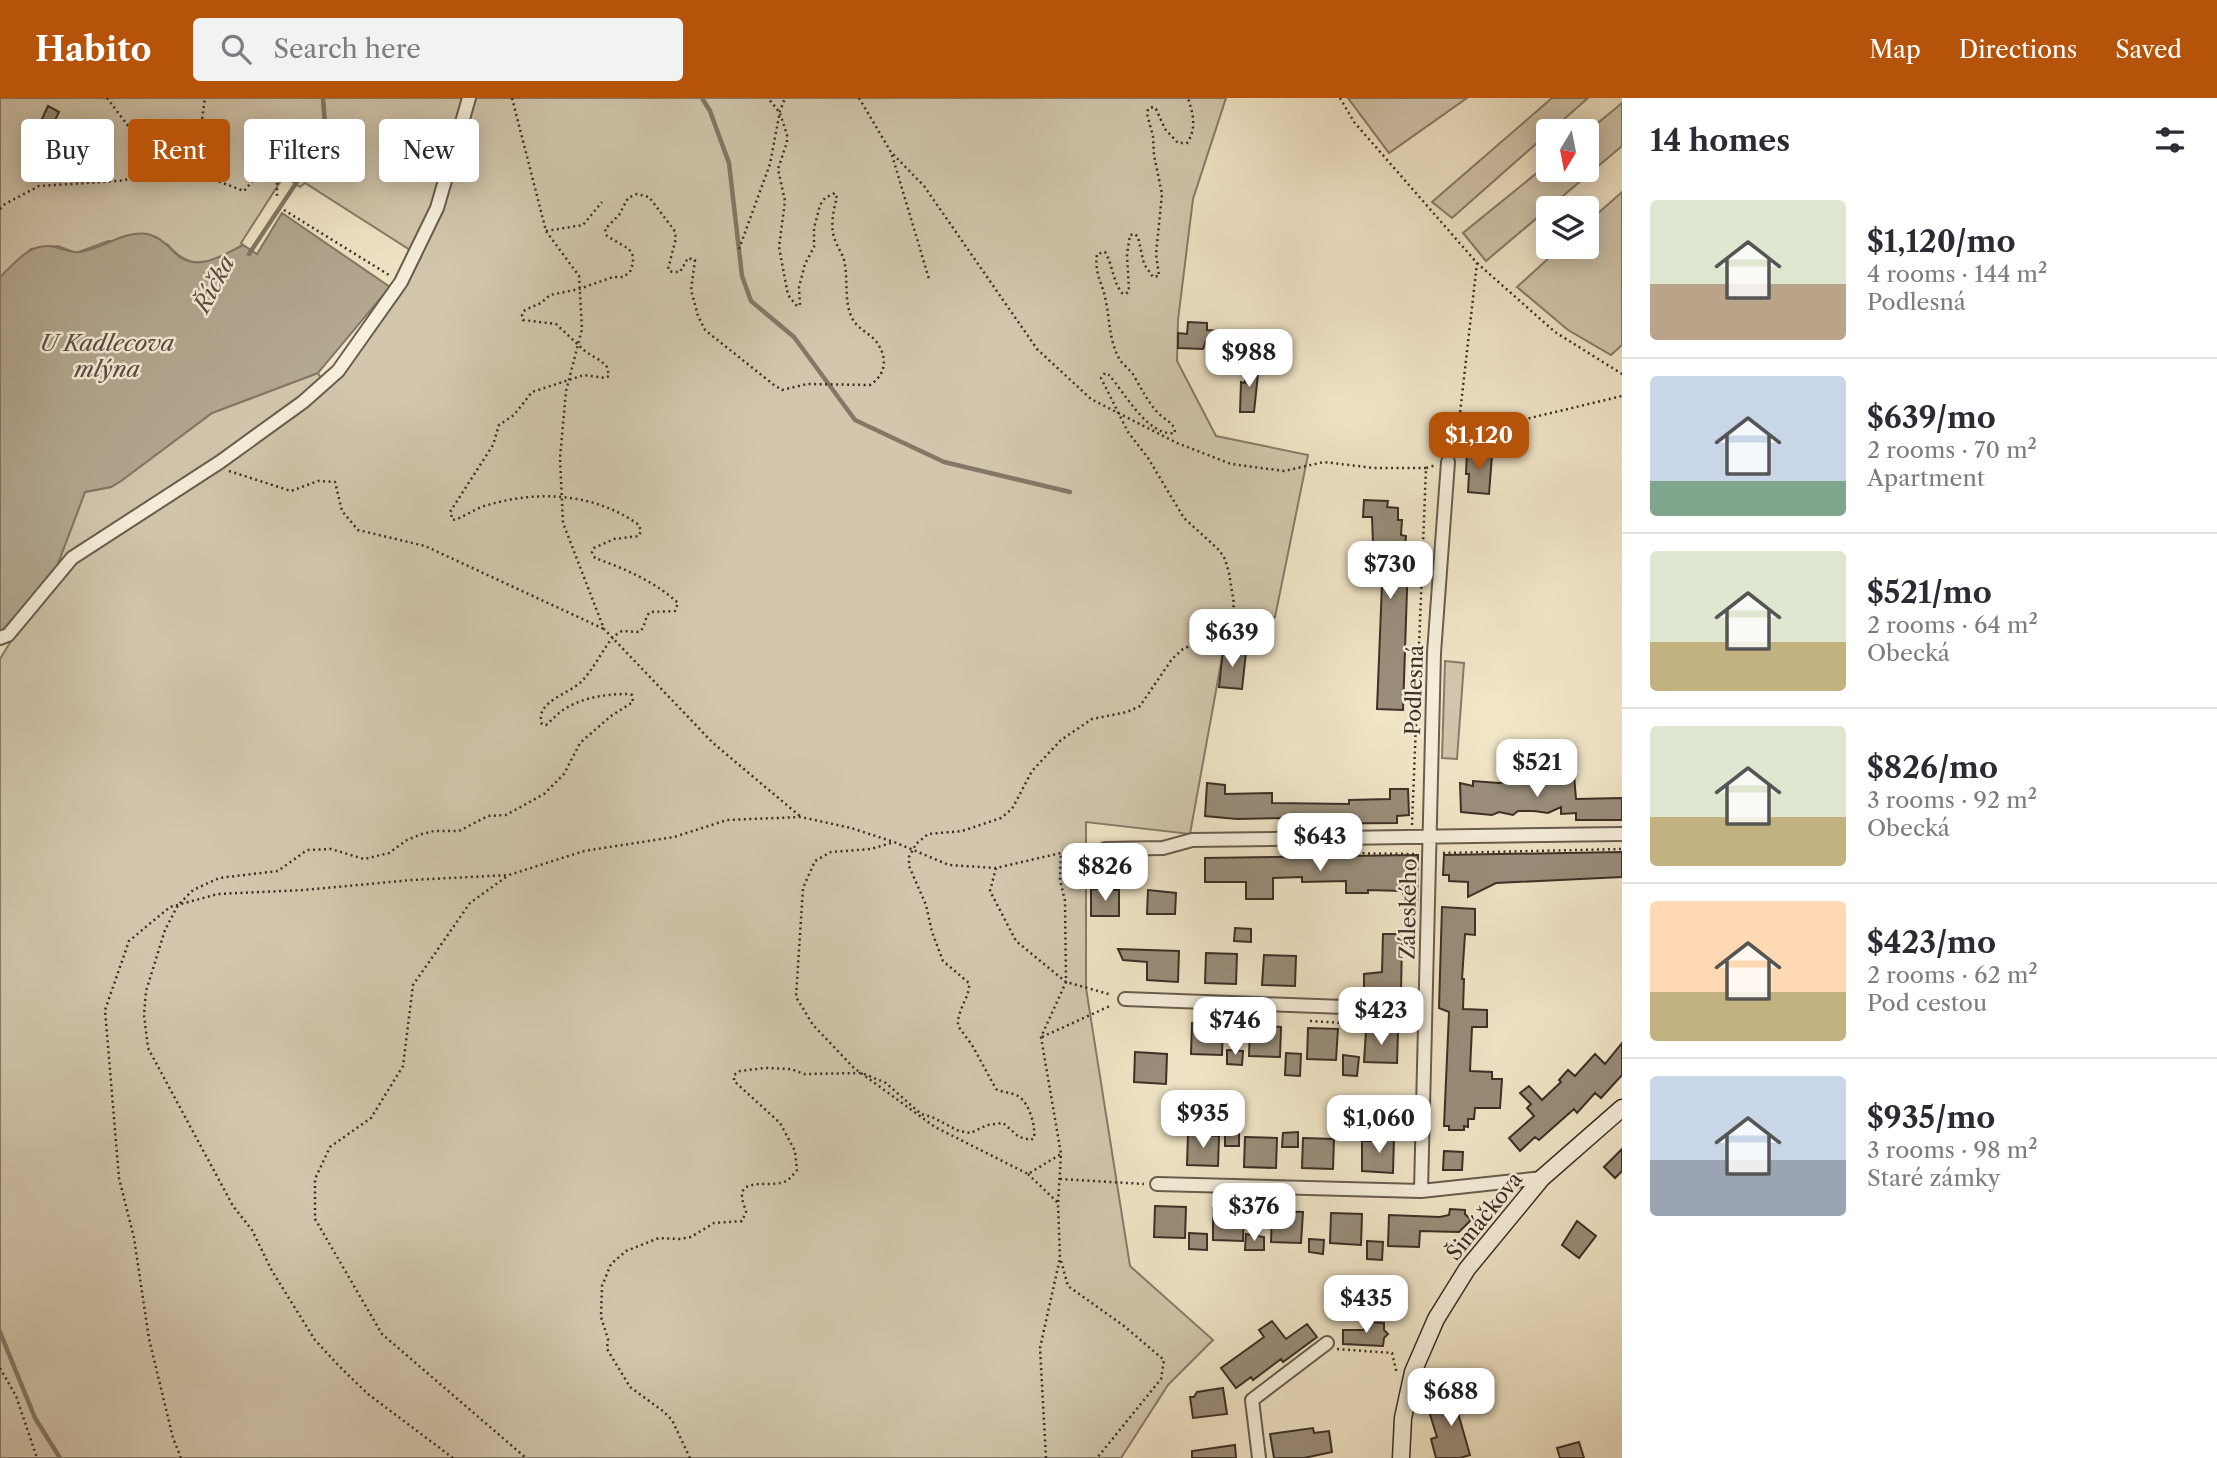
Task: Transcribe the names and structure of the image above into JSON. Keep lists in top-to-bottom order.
{
  "streets": {
    "street": ["Podlesná", "Záleského", "Šimáčkova"]
  },
  "crossings": [
    ["Podlesná", "Záleského"]
  ],
  "water": ["Říčka", "U Kadlecova mlýna"],
  "north": "bottom",
  "page": {
    "header": "Habito",
    "search": "Search here",
    "nav": ["Map", "Directions", "Saved"],
    "heading": "14 homes",
    "chip": [
      "Buy",
      "Rent",
      "Filters",
      "New"
    ],
    "list": [
      {
        "name": "$1,120/mo",
        "note": "4 rooms · 144 m² · Podlesná"
      },
      {
        "name": "$639/mo",
        "note": "2 rooms · 70 m² · Apartment"
      },
      {
        "name": "$521/mo",
        "note": "2 rooms · 64 m² · Obecká"
      },
      {
        "name": "$826/mo",
        "note": "3 rooms · 92 m² · Obecká"
      },
      {
        "name": "$423/mo",
        "note": "2 rooms · 62 m² · Pod cestou"
      },
      {
        "name": "$935/mo",
        "note": "3 rooms · 98 m² · Staré zámky"
      }
    ],
    "price": [
      "$988",
      "$1,120",
      "$730",
      "$639",
      "$521",
      "$643",
      "$826",
      "$423",
      "$746",
      "$935",
      "$1,060",
      "$376",
      "$435",
      "$688"
    ]
  }
}
